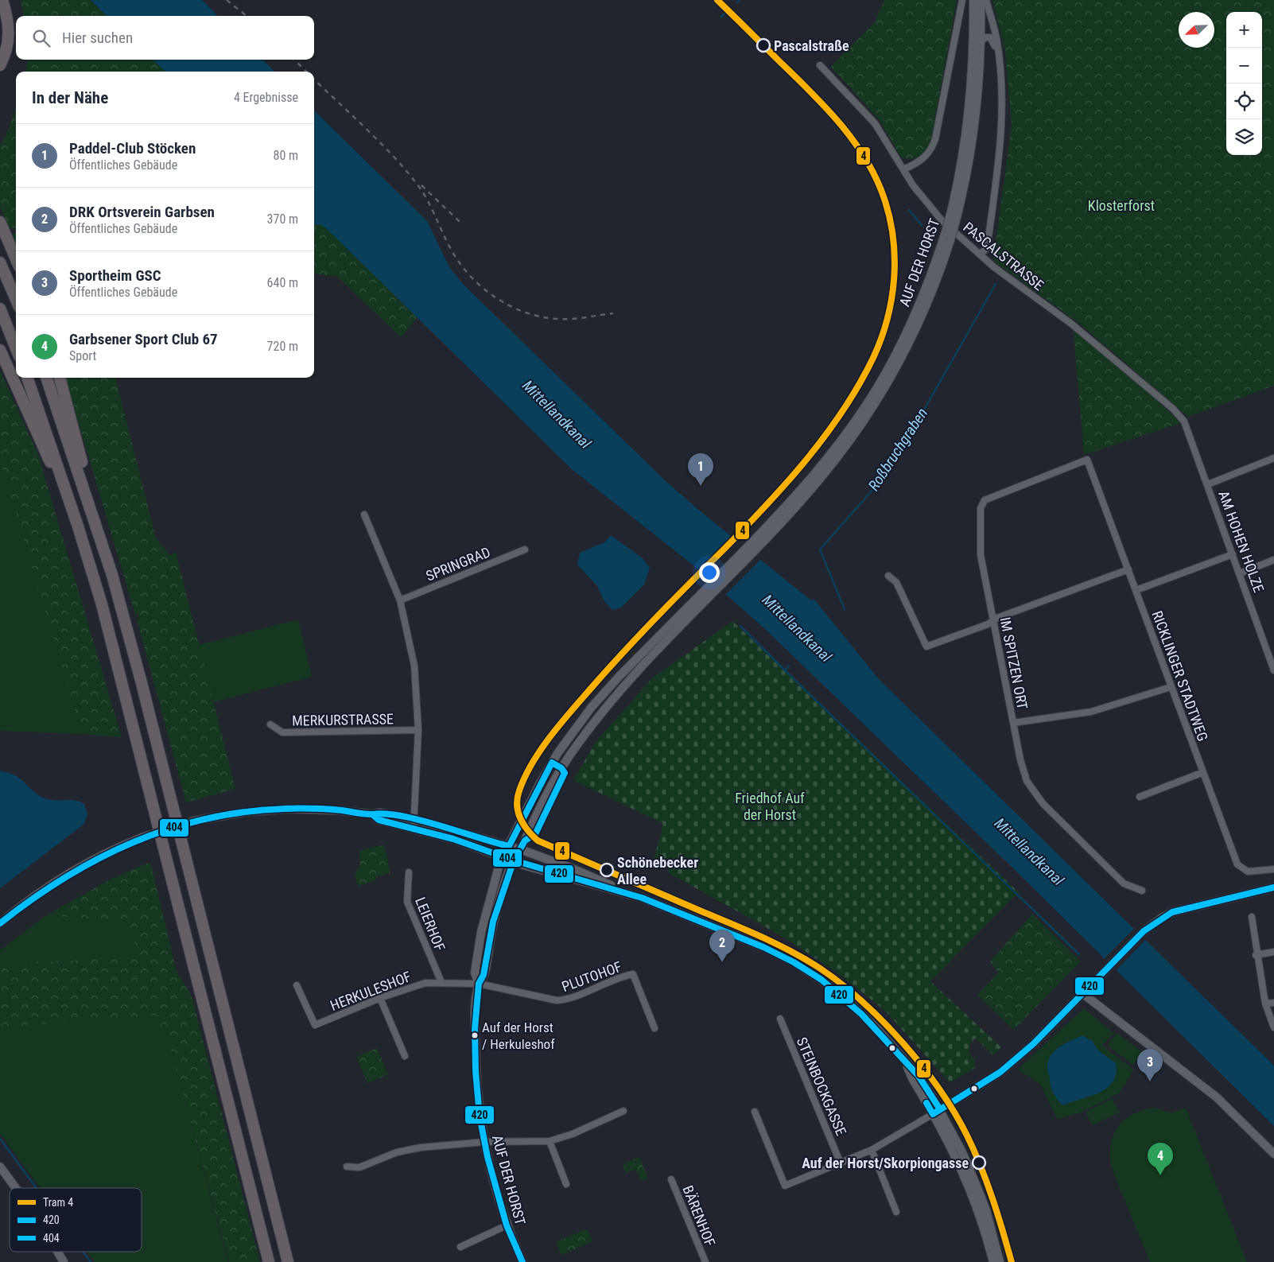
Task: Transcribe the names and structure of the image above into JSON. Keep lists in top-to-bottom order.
{
  "streets": {
    "street": [
      "PASCALSTRASSE",
      "AUF DER HORST",
      "AM HOHEN HOLZE",
      "SPRINGRAD",
      "IM SPITZEN ORT",
      "RICKLINGER STADTWEG",
      "MERKURSTRASSE",
      "LEIERHOF",
      "PLUTOHOF",
      "HERKULESHOF",
      "STEINBOCKGASSE",
      "BÄRENHOF"
    ]
  },
  "crossings": [
    ["PASCALSTRASSE", "AM HOHEN HOLZE"],
    ["AUF DER HORST", "PLUTOHOF"],
    ["AUF DER HORST", "HERKULESHOF"],
    ["IM SPITZEN ORT", "RICKLINGER STADTWEG"],
    ["LEIERHOF", "HERKULESHOF"],
    ["PLUTOHOF", "HERKULESHOF"]
  ],
  "water": ["Mittellandkanal", "Roßbruchgraben"],
  "parks": ["Klosterforst", "Friedhof Auf der Horst"],
  "places": [
    "Pascalstraße",
    "Schönebecker Allee",
    "Auf der Horst / Herkuleshof",
    "Auf der Horst/Skorpiongasse"
  ],
  "lines": ["tram line 4", "transit line 404", "transit line 420"],
  "legend": ["Tram 4", "420", "404"],
  "north": "bottom left",
  "page": {
    "map_buttons": ["+", "−"],
    "search": "Hier suchen",
    "heading": ["In der Nähe", "4 Ergebnisse"],
    "list": [
      {
        "mark": "1",
        "name": "Paddel-Club Stöcken",
        "note": "Öffentliches Gebäude",
        "value": "80 m"
      },
      {
        "mark": "2",
        "name": "DRK Ortsverein Garbsen",
        "note": "Öffentliches Gebäude",
        "value": "370 m"
      },
      {
        "mark": "3",
        "name": "Sportheim GSC",
        "note": "Öffentliches Gebäude",
        "value": "640 m"
      },
      {
        "mark": "4",
        "name": "Garbsener Sport Club 67",
        "note": "Sport",
        "value": "720 m"
      }
    ],
    "pins": [
      "1",
      "2",
      "3",
      "4"
    ]
  }
}
